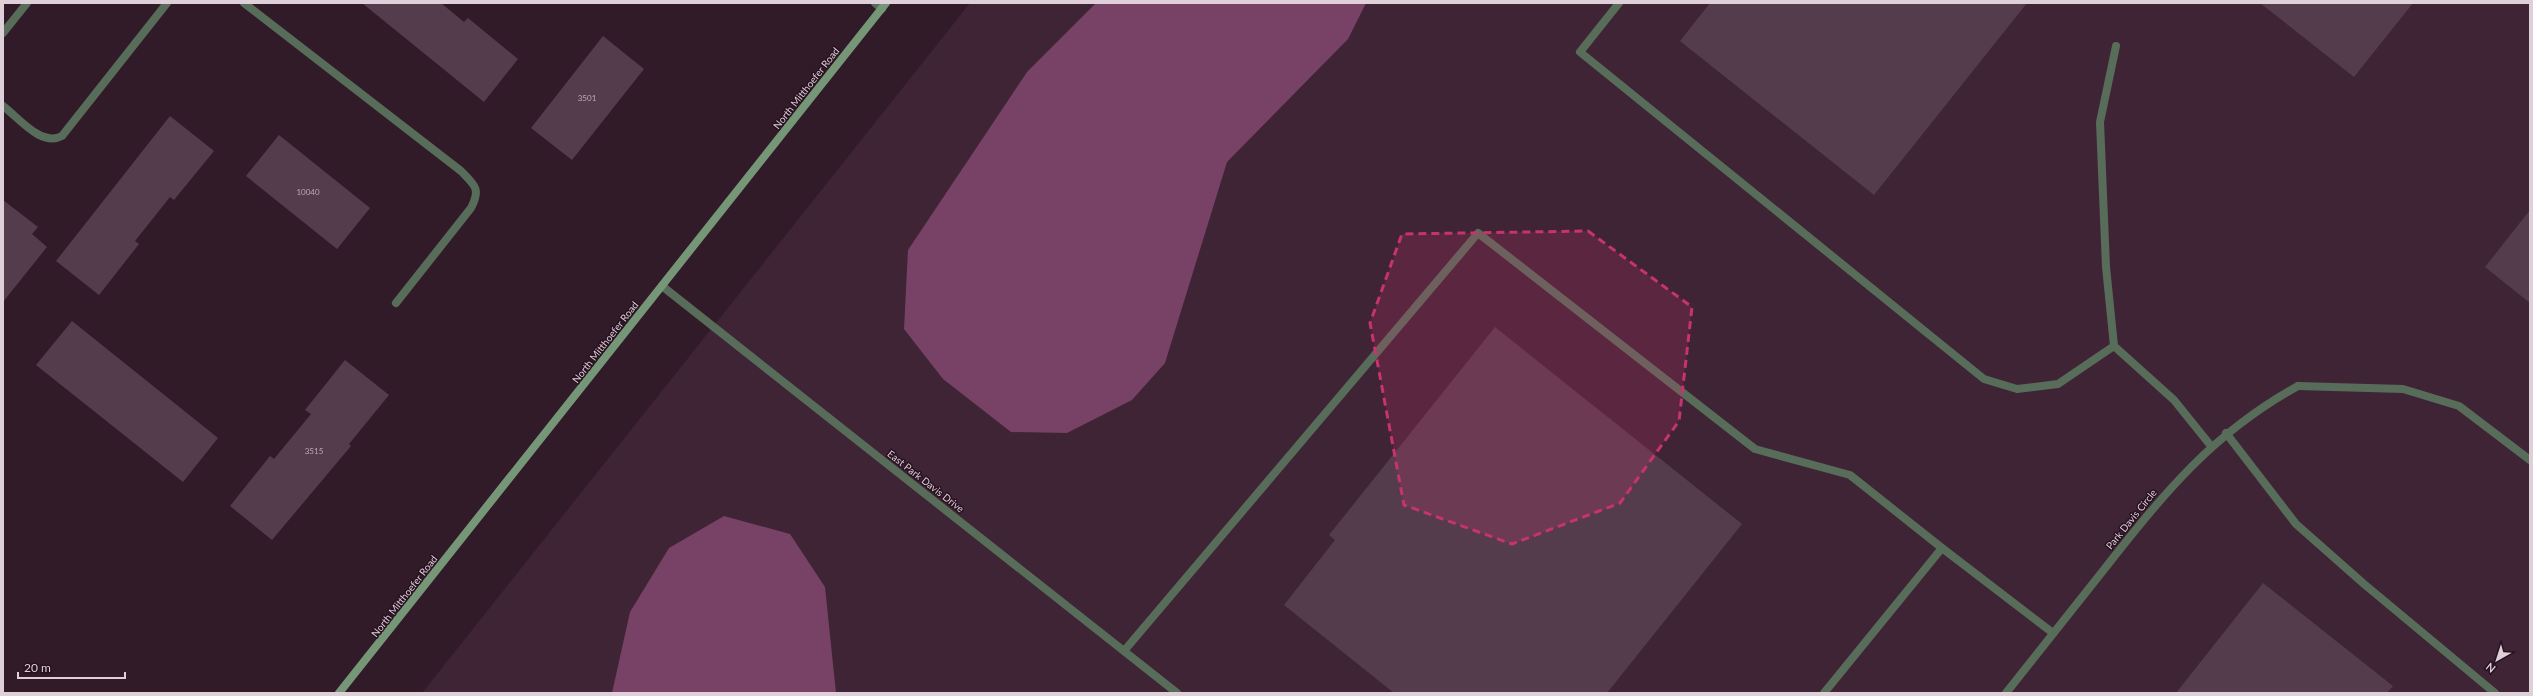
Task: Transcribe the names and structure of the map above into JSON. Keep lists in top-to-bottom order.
{
  "streets": {
    "main road": ["North Mitthoefer Road"],
    "street": ["East Park Davis Drive", "Park Davis Circle"]
  },
  "crossings": [
    ["North Mitthoefer Road", "East Park Davis Drive"]
  ],
  "house_numbers": ["3501", "10040", "3515"],
  "scale_bar": "20 m",
  "north": "bottom left"
}
